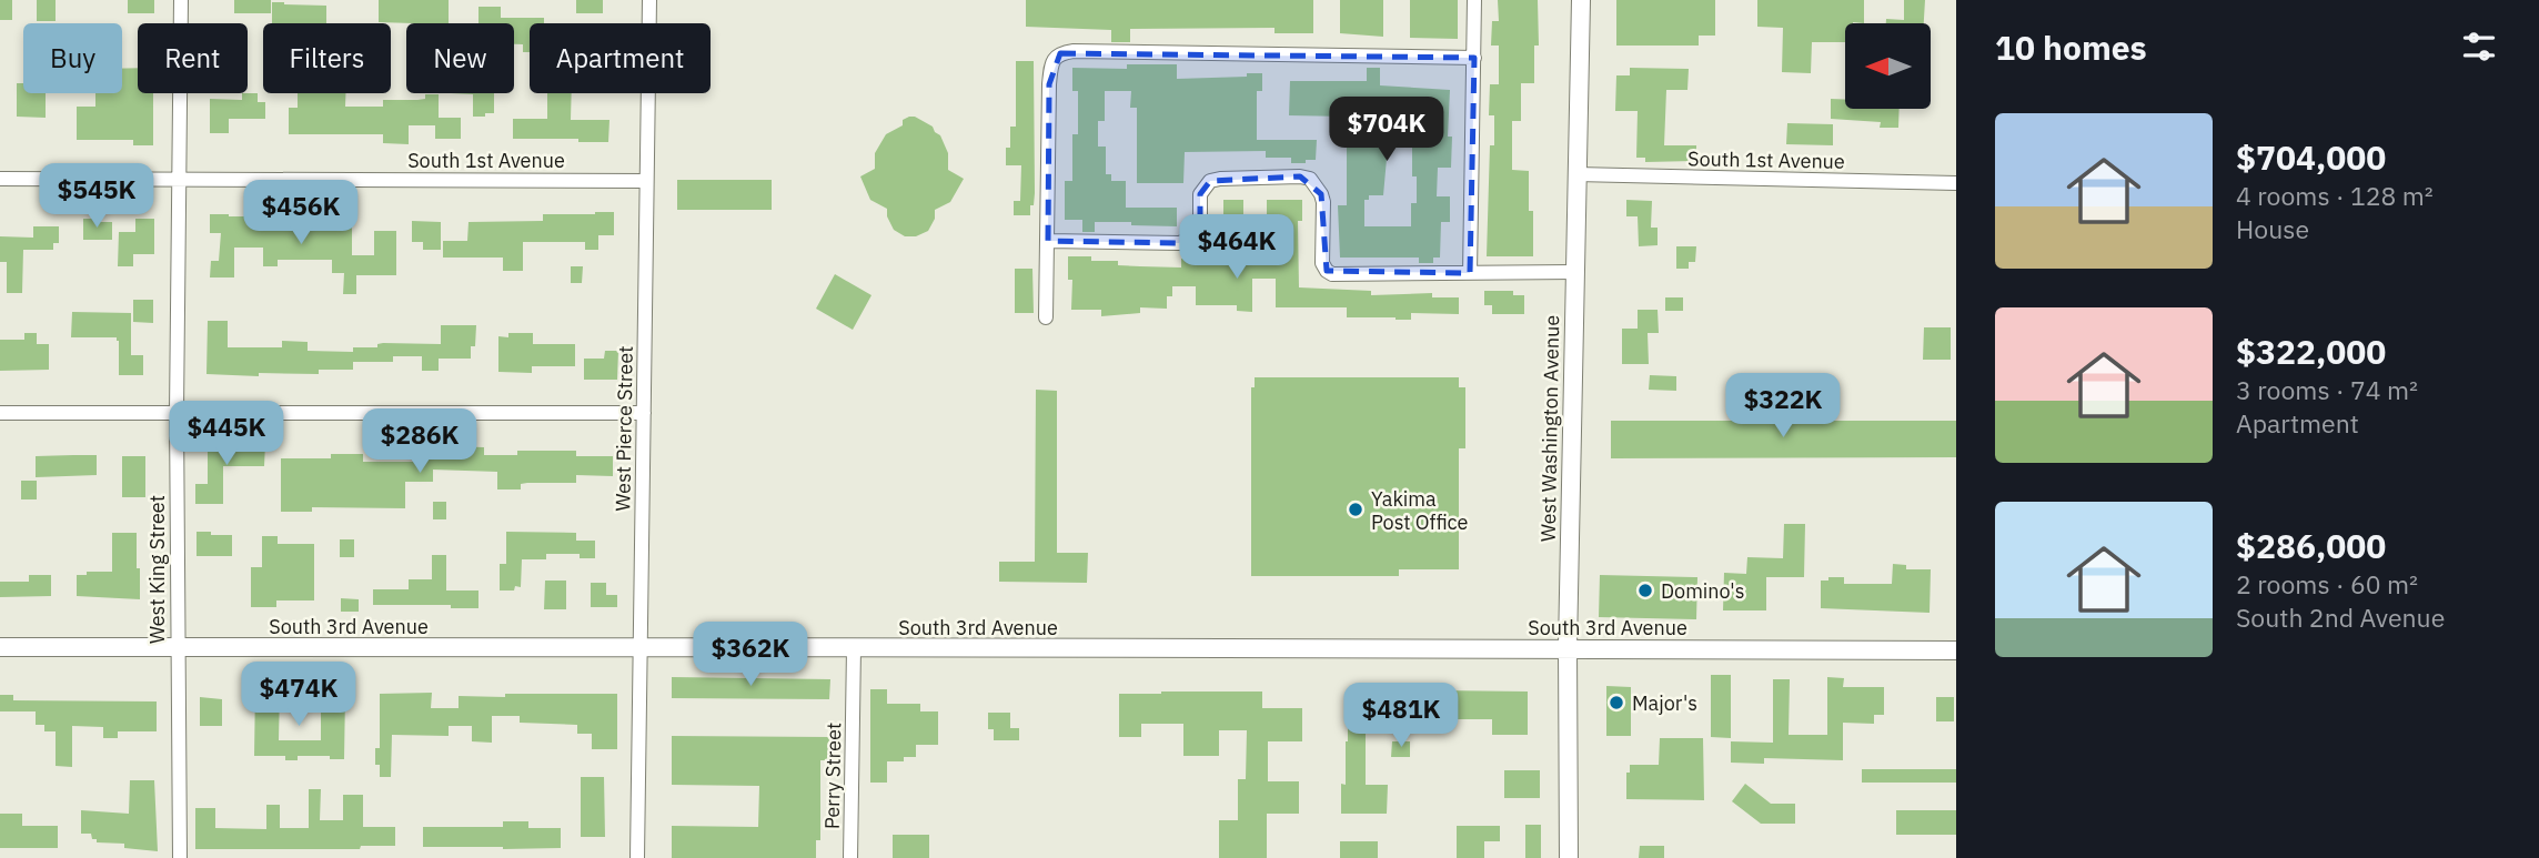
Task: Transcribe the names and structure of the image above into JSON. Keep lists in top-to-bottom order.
{
  "streets": {
    "street": [
      "South 1st Avenue",
      "West Pierce Street",
      "West Washington Avenue",
      "West King Street",
      "South 3rd Avenue",
      "Perry Street"
    ]
  },
  "crossings": [
    ["South 1st Avenue", "West Pierce Street"],
    ["South 1st Avenue", "West Washington Avenue"],
    ["South 1st Avenue", "West King Street"],
    ["West Pierce Street", "South 3rd Avenue"],
    ["West Washington Avenue", "South 3rd Avenue"],
    ["West King Street", "South 3rd Avenue"],
    ["South 3rd Avenue", "Perry Street"]
  ],
  "places": ["Yakima Post Office", "Domino's", "Major's"],
  "north": "left",
  "page": {
    "heading": "10 homes",
    "chip": [
      "Buy",
      "Rent",
      "Filters",
      "New",
      "Apartment"
    ],
    "list": [
      {
        "name": "$704,000",
        "note": "4 rooms · 128 m² · House"
      },
      {
        "name": "$322,000",
        "note": "3 rooms · 74 m² · Apartment"
      },
      {
        "name": "$286,000",
        "note": "2 rooms · 60 m² · South 2nd Avenue"
      }
    ],
    "price": [
      "$704K",
      "$545K",
      "$456K",
      "$464K",
      "$322K",
      "$445K",
      "$286K",
      "$362K",
      "$474K",
      "$481K"
    ]
  }
}
